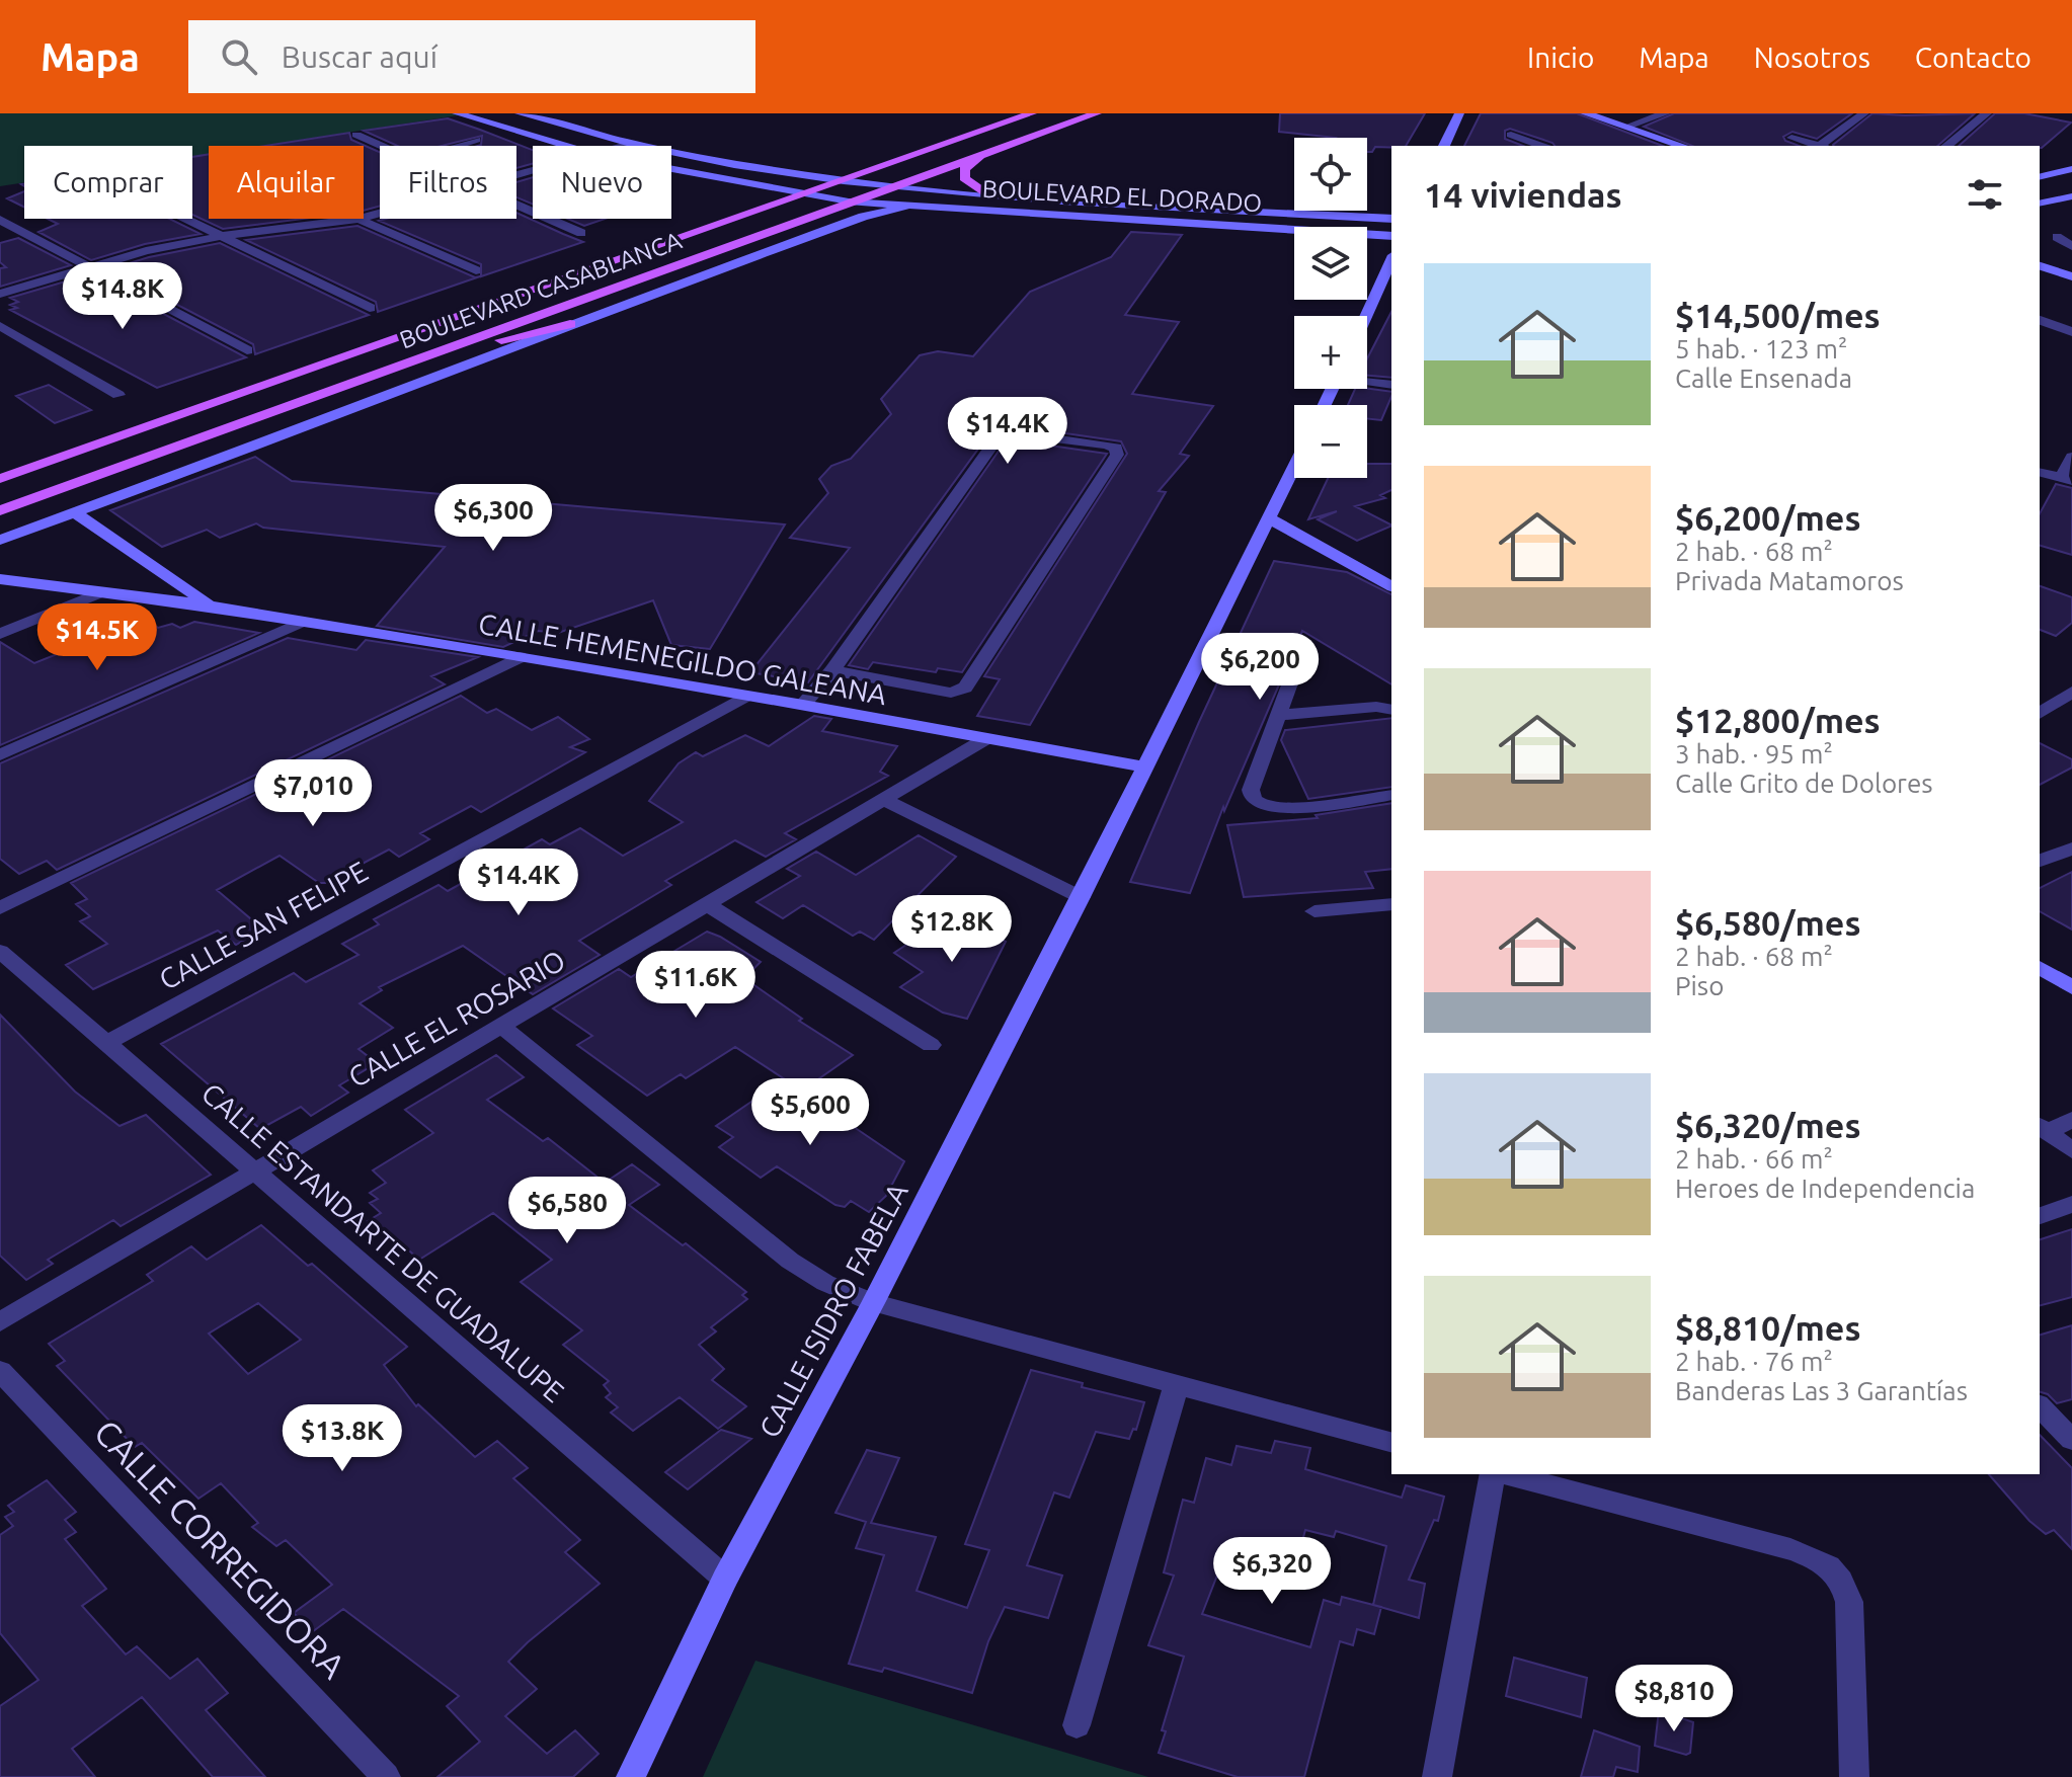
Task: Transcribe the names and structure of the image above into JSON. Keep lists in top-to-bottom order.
{
  "streets": {
    "main road": ["BOULEVARD CASABLANCA"],
    "street": [
      "BOULEVARD EL DORADO",
      "CALLE HEMENEGILDO GALEANA",
      "CALLE SAN FELIPE",
      "CALLE EL ROSARIO",
      "CALLE ESTANDARTE DE GUADALUPE",
      "CALLE ISIDRO FABELA",
      "CALLE CORREGIDORA"
    ]
  },
  "crossings": [
    ["BOULEVARD EL DORADO", "BOULEVARD CASABLANCA"],
    ["CALLE HEMENEGILDO GALEANA", "CALLE SAN FELIPE"],
    ["CALLE HEMENEGILDO GALEANA", "CALLE EL ROSARIO"],
    ["CALLE HEMENEGILDO GALEANA", "CALLE ISIDRO FABELA"],
    ["CALLE SAN FELIPE", "CALLE ESTANDARTE DE GUADALUPE"],
    ["CALLE EL ROSARIO", "CALLE ESTANDARTE DE GUADALUPE"],
    ["CALLE ESTANDARTE DE GUADALUPE", "CALLE ISIDRO FABELA"]
  ],
  "page": {
    "header": "Mapa",
    "search": "Buscar aquí",
    "nav": [
      "Inicio",
      "Mapa",
      "Nosotros",
      "Contacto"
    ],
    "map_buttons": ["+", "−"],
    "chip": [
      "Comprar",
      "Alquilar",
      "Filtros",
      "Nuevo"
    ],
    "heading": "14 viviendas",
    "list": [
      {
        "name": "$14,500/mes",
        "note": "5 hab. · 123 m² · Calle Ensenada"
      },
      {
        "name": "$6,200/mes",
        "note": "2 hab. · 68 m² · Privada Matamoros"
      },
      {
        "name": "$12,800/mes",
        "note": "3 hab. · 95 m² · Calle Grito de Dolores"
      },
      {
        "name": "$6,580/mes",
        "note": "2 hab. · 68 m² · Piso"
      },
      {
        "name": "$6,320/mes",
        "note": "2 hab. · 66 m² · Heroes de Independencia"
      },
      {
        "name": "$8,810/mes",
        "note": "2 hab. · 76 m² · Banderas Las 3 Garantías"
      }
    ],
    "price": [
      "$14.8K",
      "$14.4K",
      "$6,300",
      "$14.5K",
      "$6,200",
      "$7,010",
      "$14.4K",
      "$12.8K",
      "$11.6K",
      "$5,600",
      "$6,580",
      "$13.8K",
      "$6,320",
      "$8,810"
    ]
  }
}
